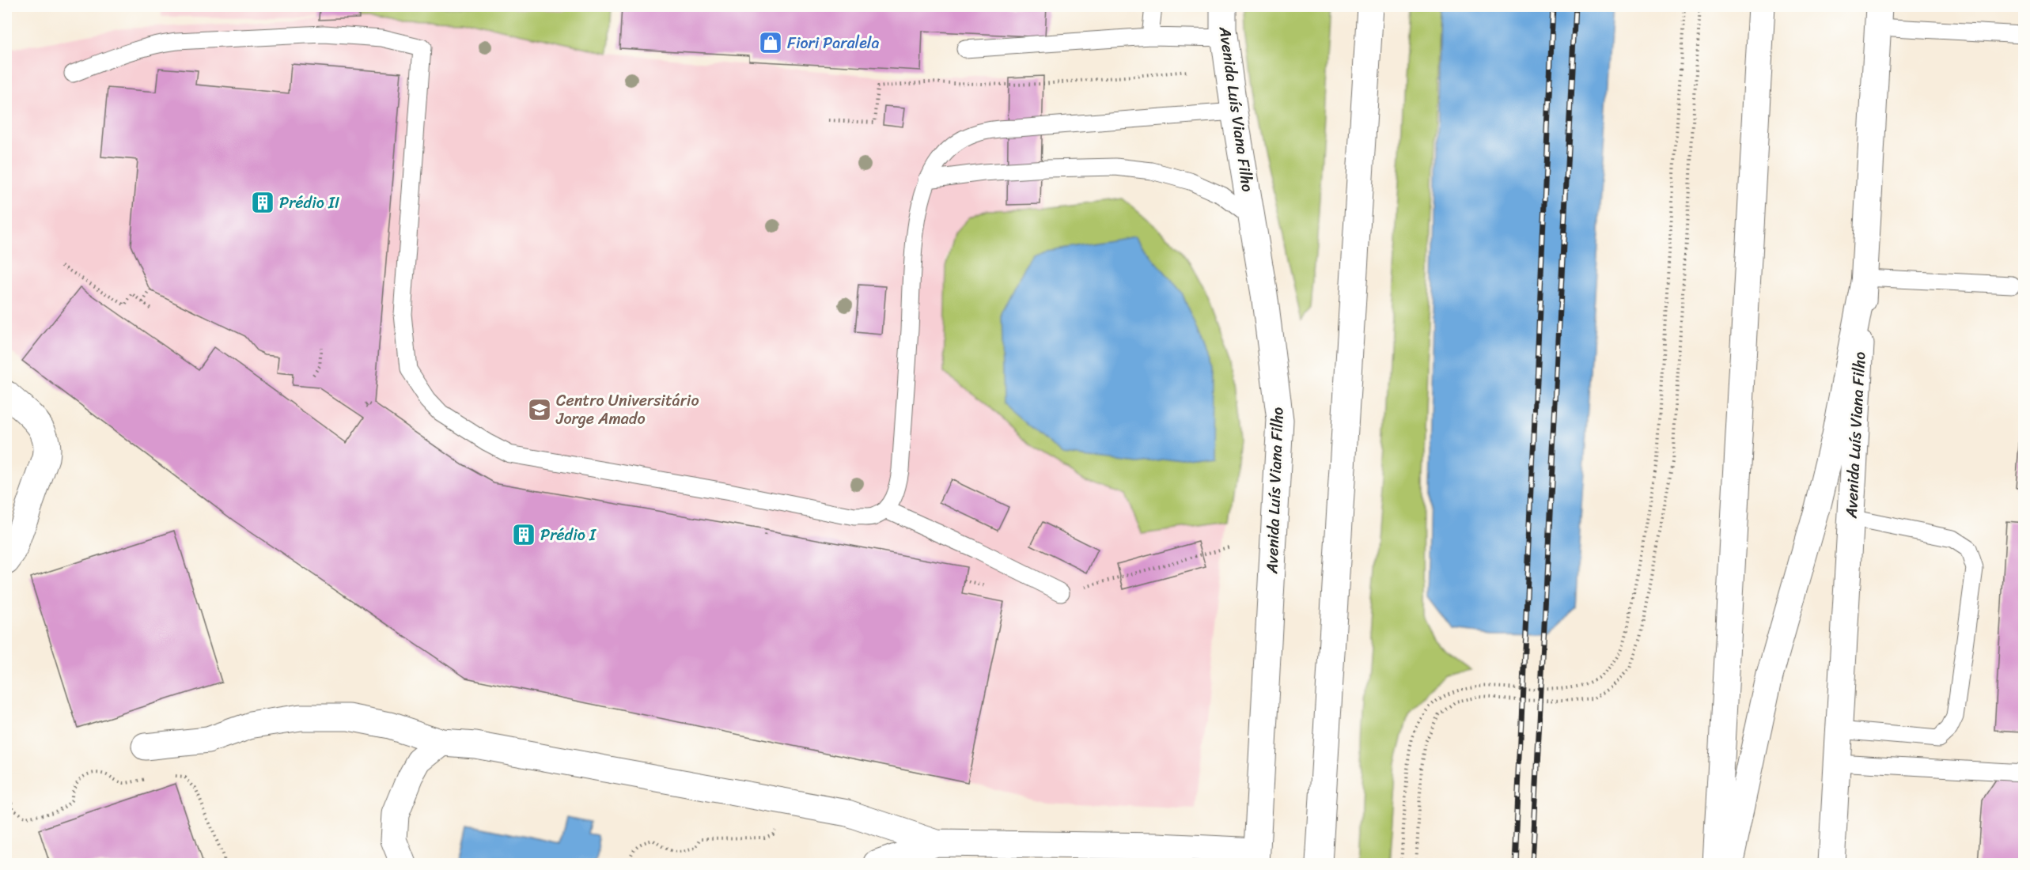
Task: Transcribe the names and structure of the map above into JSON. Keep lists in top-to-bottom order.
{
  "streets": {
    "main road": ["Avenida Luís Viana Filho"]
  },
  "places": {
    "shop": ["Fiori Paralela"],
    "building": ["Prédio II", "Prédio I"],
    "school or university": ["Centro Universitário Jorge Amado"]
  }
}
